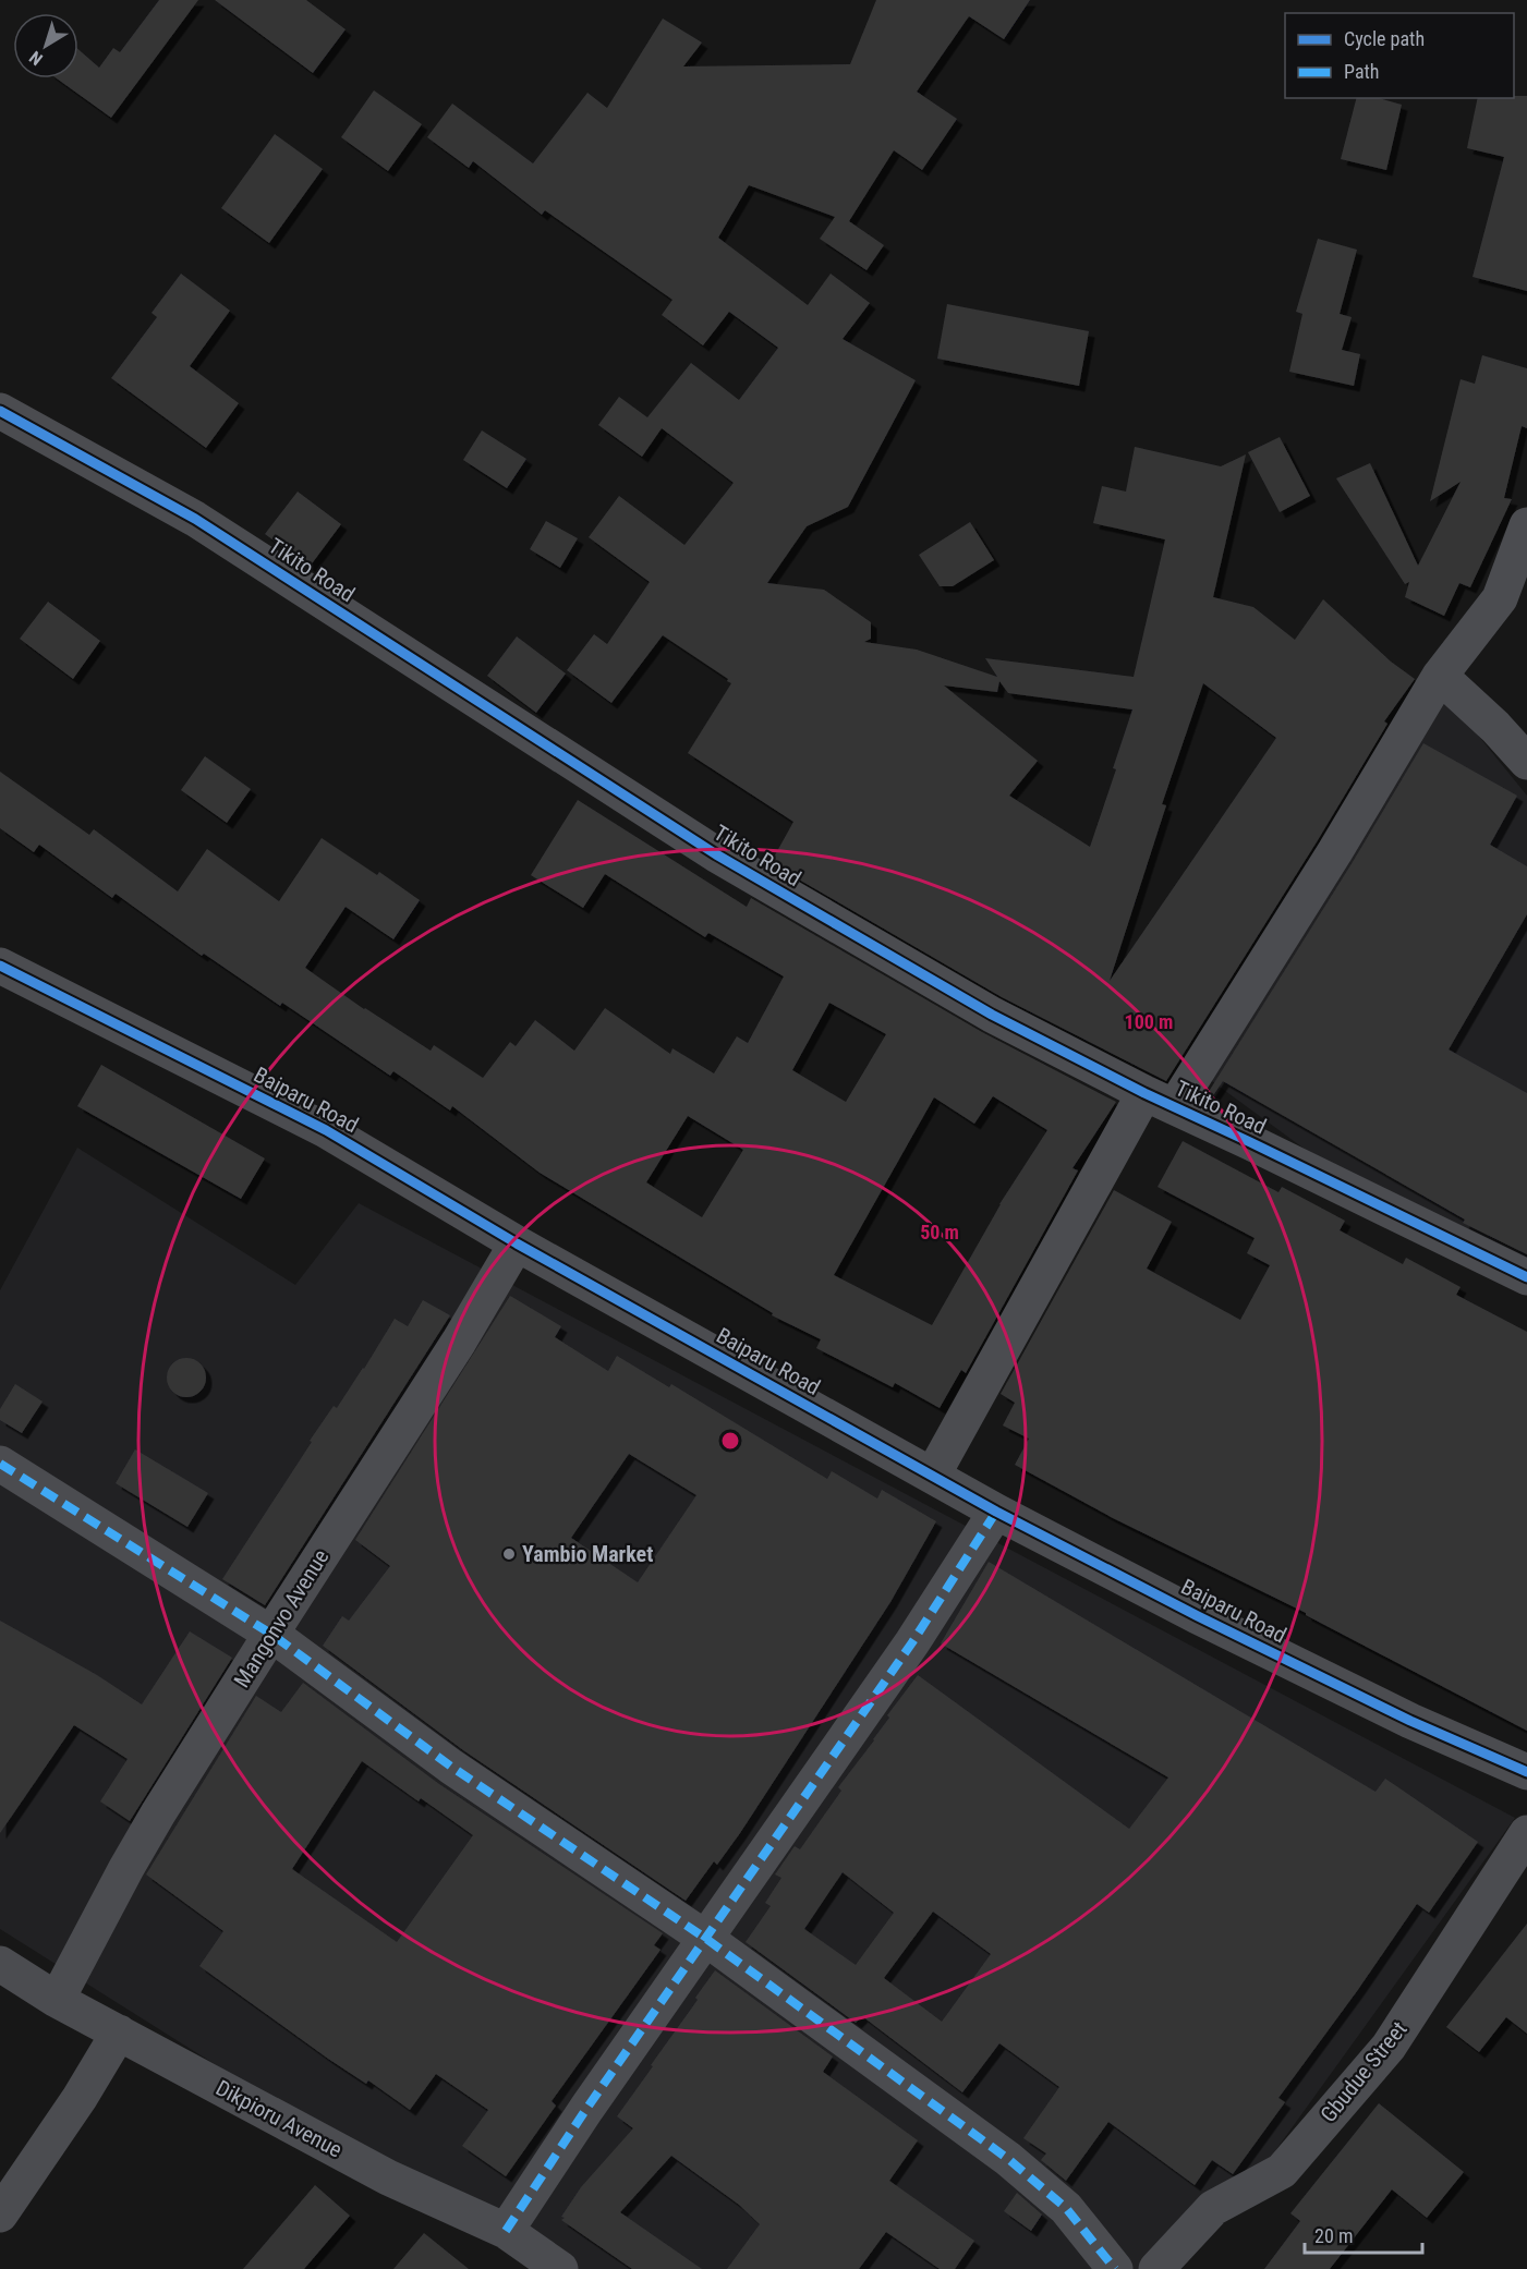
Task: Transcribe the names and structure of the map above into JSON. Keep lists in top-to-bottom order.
{
  "streets": {
    "street": [
      "Tikito Road",
      "Baiparu Road",
      "Mangonvo Avenue",
      "Gbudue Street",
      "Dikpioru Avenue"
    ]
  },
  "crossings": [
    ["Baiparu Road", "Mangonvo Avenue"],
    ["Mangonvo Avenue", "Dikpioru Avenue"]
  ],
  "places": ["Yambio Market"],
  "legend": ["Cycle path", "Path"],
  "scale_bar": "20 m",
  "north": "bottom left",
  "rings": ["100 m", "50 m"]
}
